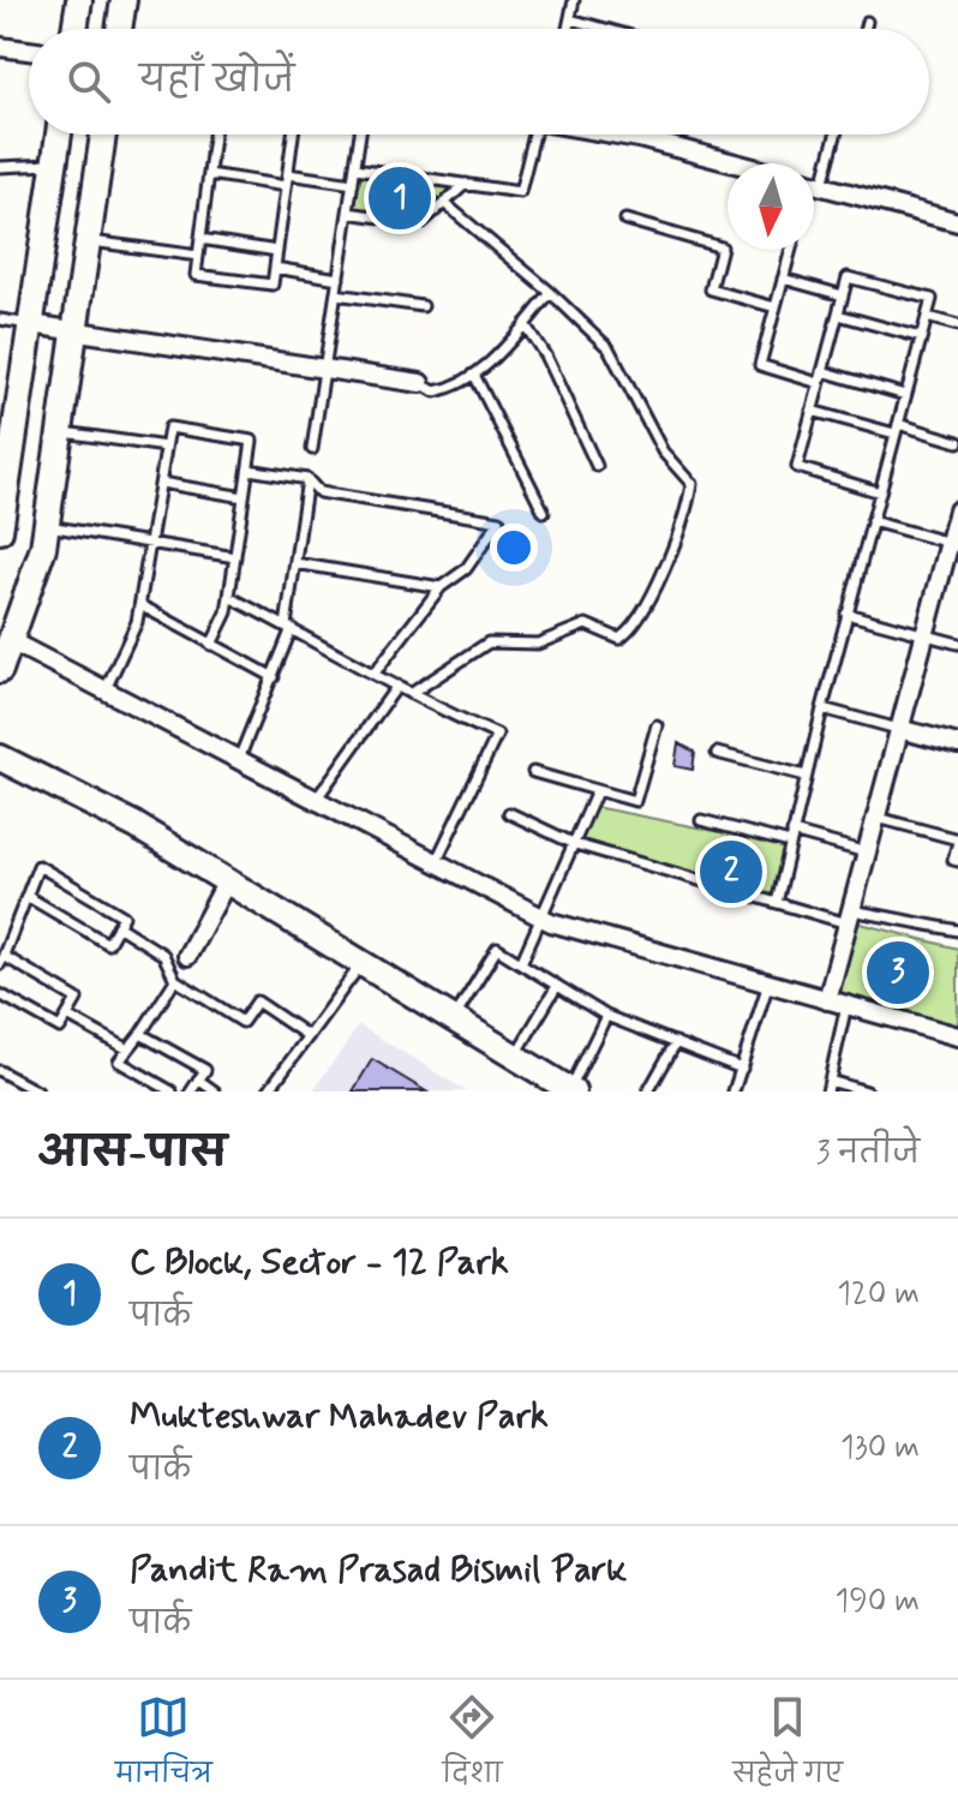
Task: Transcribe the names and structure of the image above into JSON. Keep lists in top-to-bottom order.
{
  "north": "bottom",
  "page": {
    "search": "यहाँ खोजें",
    "pins": ["1", "2", "3"],
    "heading": ["आस-पास", "3 नतीजे"],
    "list": [
      {
        "mark": "1",
        "name": "C Block, Sector - 12 Park",
        "note": "पार्क",
        "value": "120 m"
      },
      {
        "mark": "2",
        "name": "Mukteshwar Mahadev Park",
        "note": "पार्क",
        "value": "130 m"
      },
      {
        "mark": "3",
        "name": "Pandit Ram Prasad Bismil Park",
        "note": "पार्क",
        "value": "190 m"
      }
    ],
    "nav": ["मानचित्र", "दिशा", "सहेजे गए"]
  }
}
